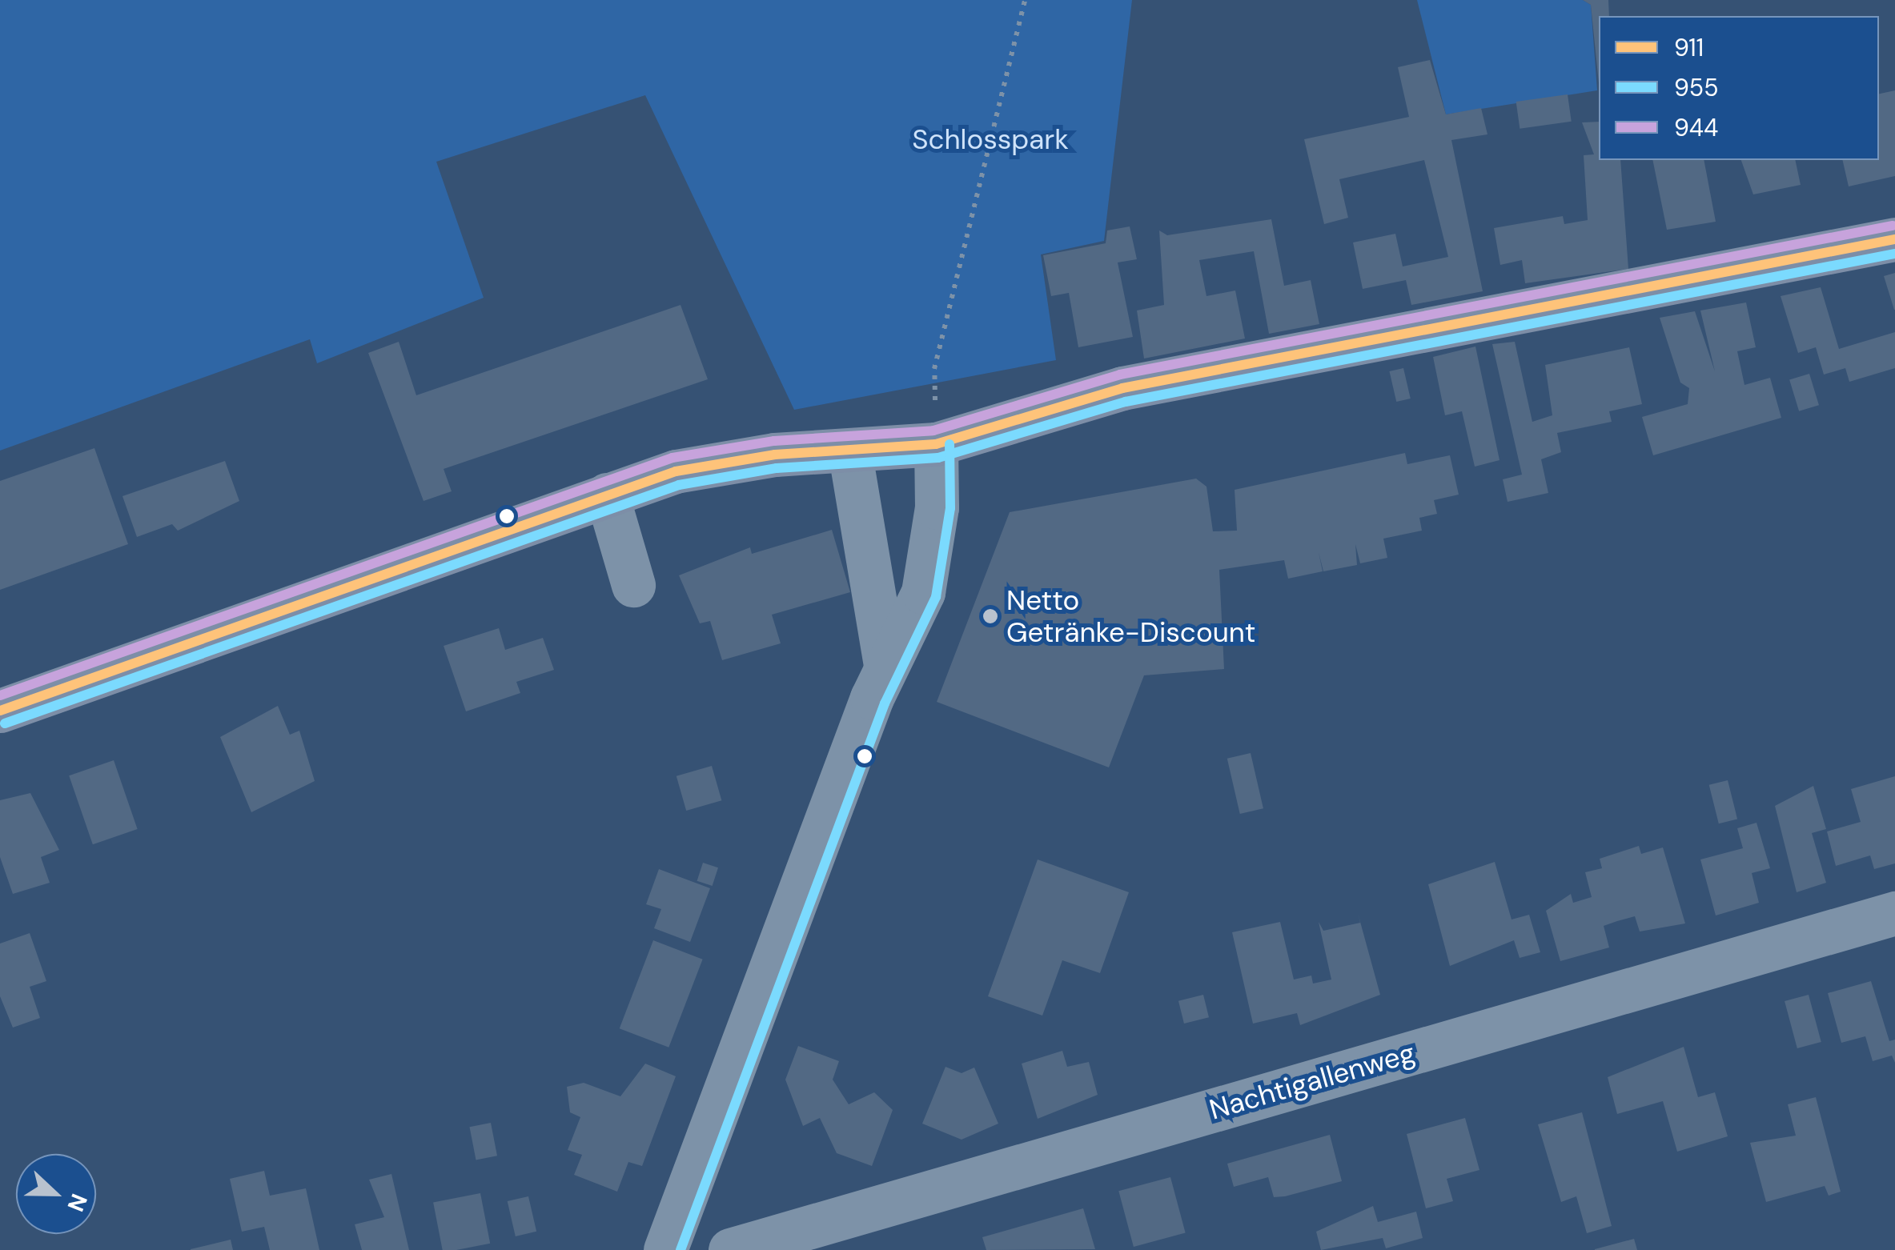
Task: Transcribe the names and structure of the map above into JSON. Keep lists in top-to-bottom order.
{
  "streets": {
    "street": ["Nachtigallenweg"]
  },
  "parks": ["Schlosspark"],
  "places": ["Netto Getränke-Discount"],
  "lines": ["transit line 944", "transit line 911", "transit line 955"],
  "legend": ["911", "955", "944"],
  "north": "right"
}
